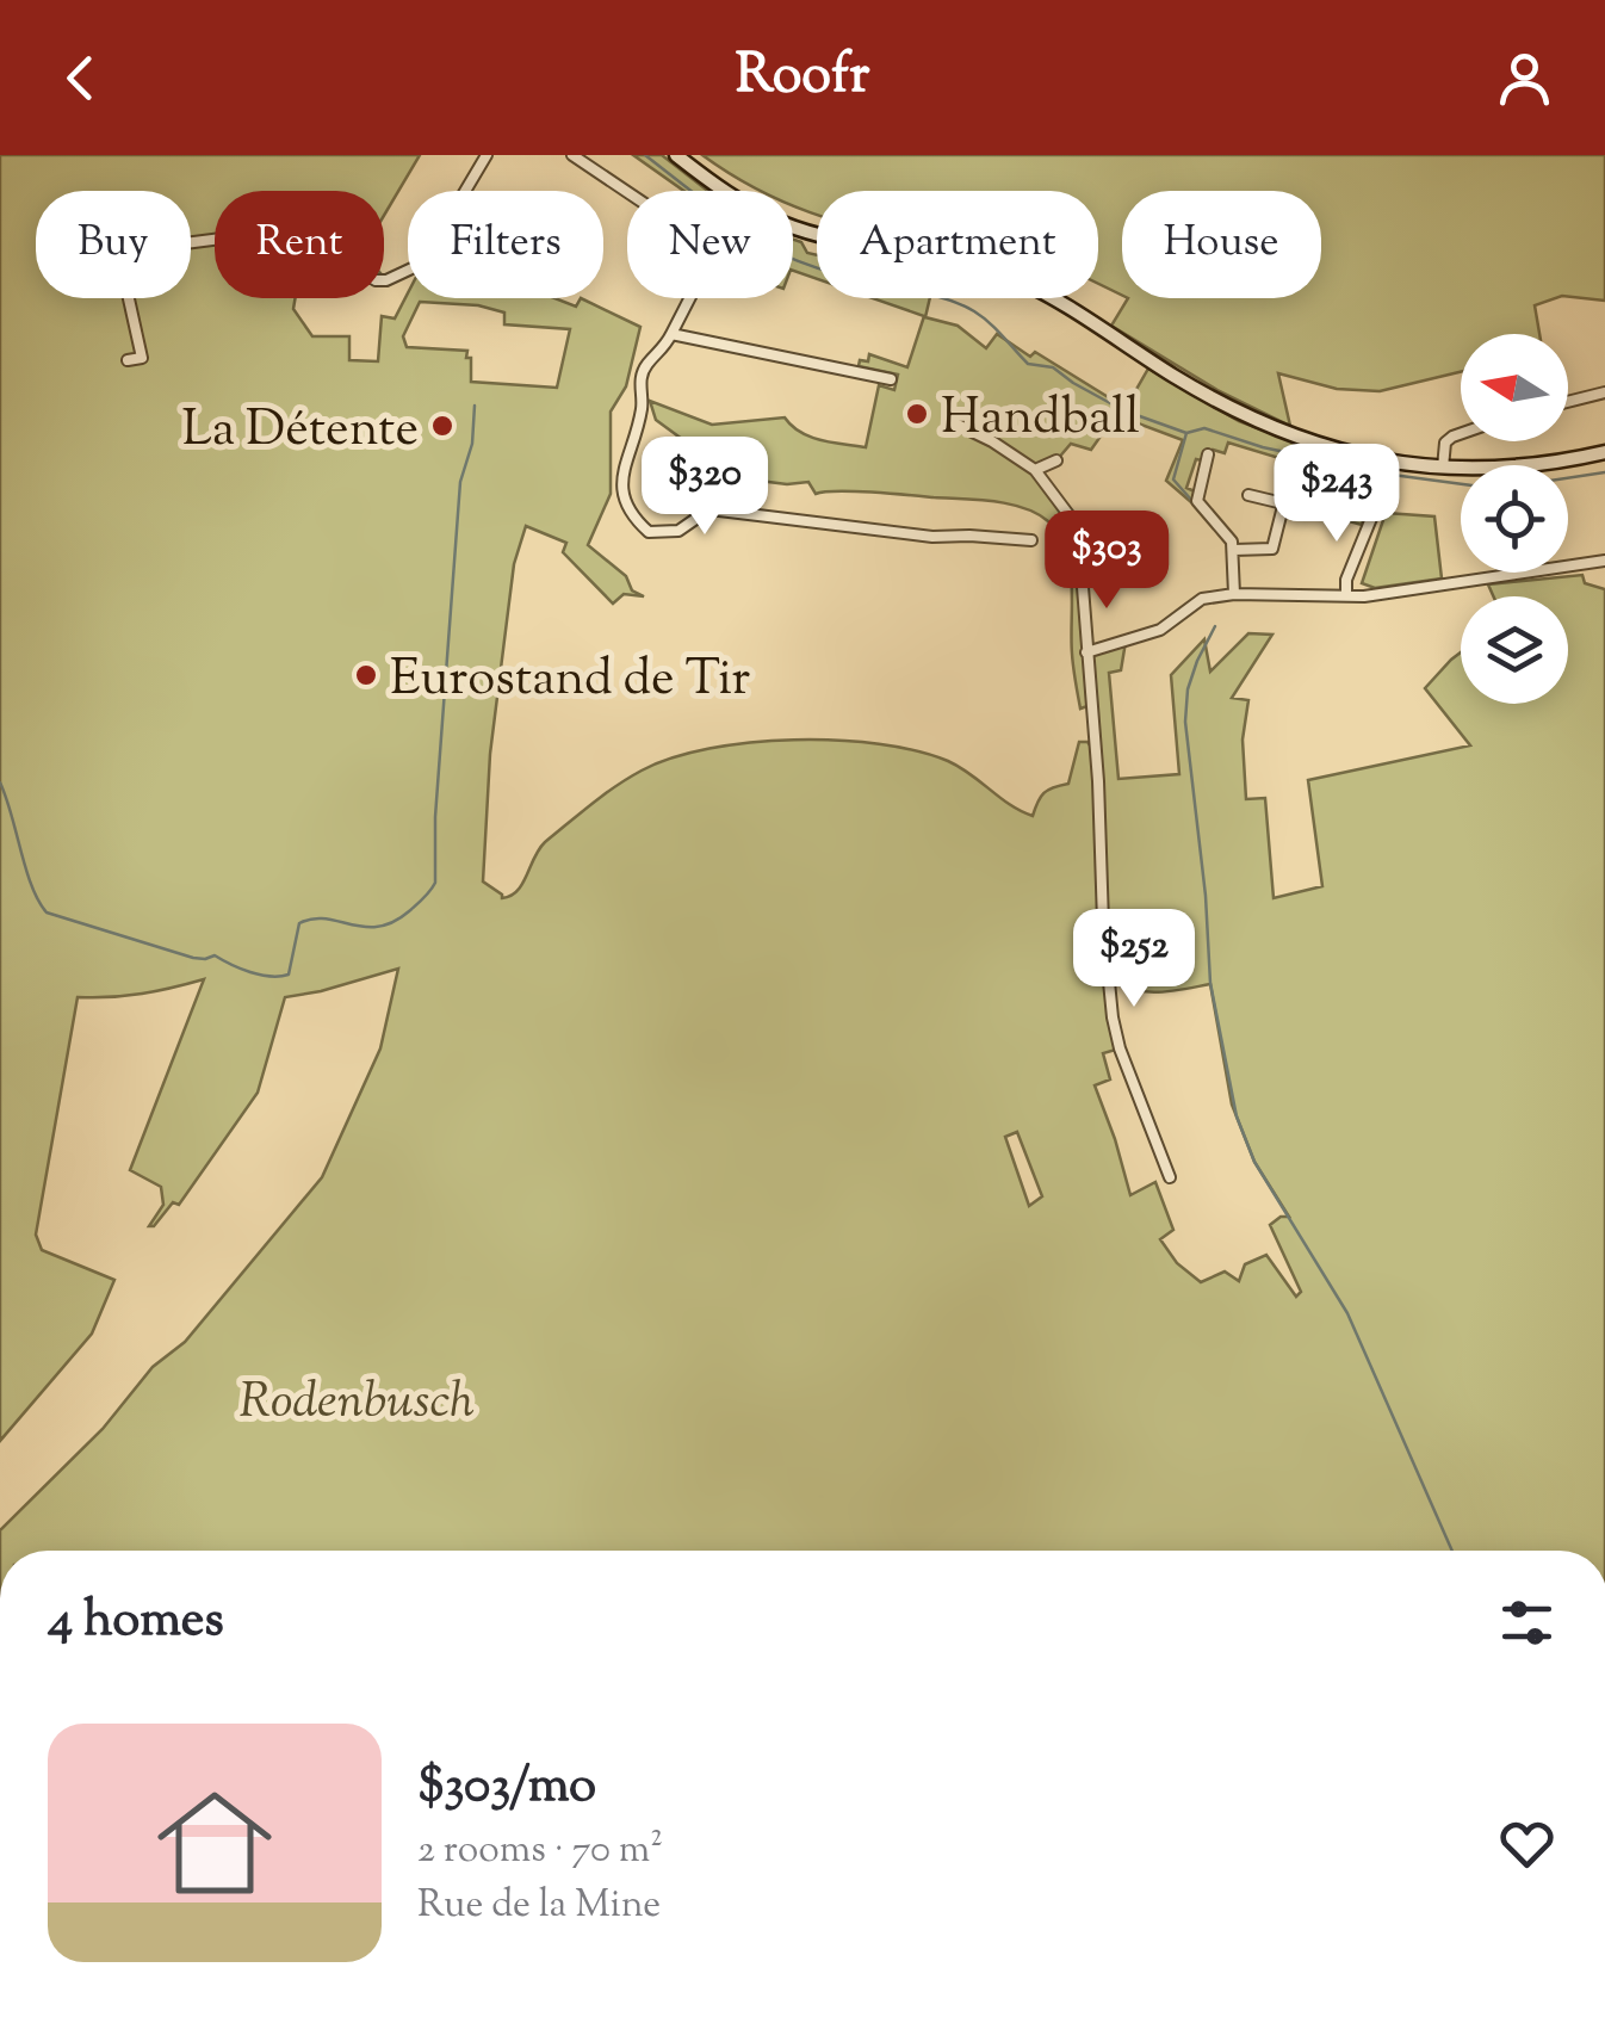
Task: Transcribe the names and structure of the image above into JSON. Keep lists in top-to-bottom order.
{
  "parks": ["Rodenbusch"],
  "places": ["Handball", "La Détente", "Eurostand de Tir"],
  "north": "left",
  "page": {
    "header": "Roofr",
    "chip": [
      "Buy",
      "Rent",
      "Filters",
      "New",
      "Apartment",
      "House"
    ],
    "price": [
      "$320",
      "$243",
      "$303",
      "$252"
    ],
    "heading": "4 homes",
    "list": [
      {
        "name": "$303/mo",
        "note": "2 rooms · 70 m² · Rue de la Mine"
      }
    ]
  }
}
